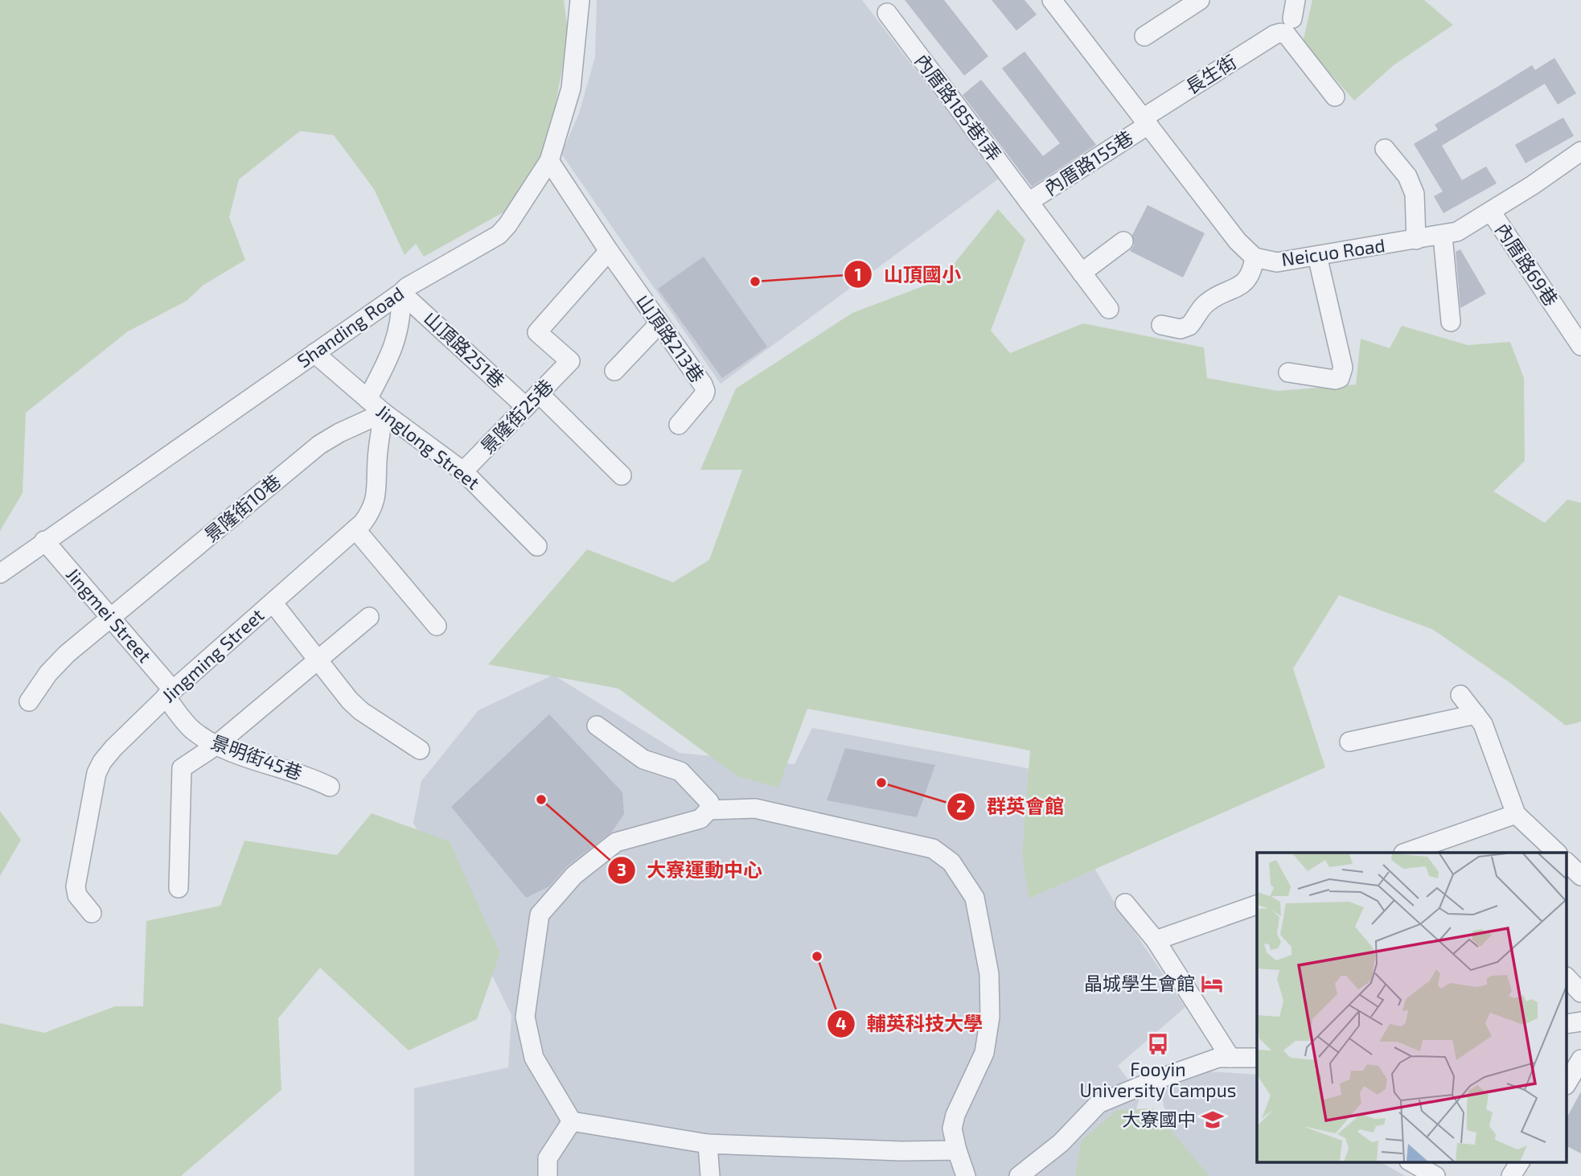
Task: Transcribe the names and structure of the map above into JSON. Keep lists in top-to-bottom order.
{
  "streets": {
    "street": [
      "長生街",
      "內厝路185巷1弄",
      "內厝路155巷",
      "Neicuo Road",
      "內厝路69巷",
      "Shanding Road",
      "山頂路213巷",
      "山頂路251巷",
      "景隆街25巷",
      "Jinglong Street",
      "景隆街10巷",
      "Jingmei Street",
      "Jingming Street",
      "景明街45巷"
    ]
  },
  "crossings": [
    ["長生街", "內厝路155巷"],
    ["長生街", "Neicuo Road"],
    ["內厝路185巷1弄", "內厝路155巷"],
    ["內厝路155巷", "Neicuo Road"],
    ["Neicuo Road", "內厝路69巷"],
    ["Shanding Road", "山頂路213巷"],
    ["Shanding Road", "山頂路251巷"],
    ["Shanding Road", "Jinglong Street"],
    ["Shanding Road", "Jingmei Street"],
    ["山頂路213巷", "景隆街25巷"],
    ["山頂路251巷", "景隆街25巷"],
    ["景隆街25巷", "Jinglong Street"],
    ["Jinglong Street", "景隆街10巷"],
    ["Jinglong Street", "Jingming Street"],
    ["景隆街10巷", "Jingmei Street"],
    ["景隆街10巷", "Jingming Street"],
    ["Jingmei Street", "Jingming Street"],
    ["Jingmei Street", "景明街45巷"],
    ["Jingming Street", "景明街45巷"]
  ],
  "places": {
    "other": [
      "山頂國小",
      "群英會館",
      "大寮運動中心",
      "輔英科技大學"
    ],
    "hotel": ["晶城學生會館"],
    "bus stop": ["Fooyin University Campus"],
    "school or university": ["大寮國中"]
  }
}
